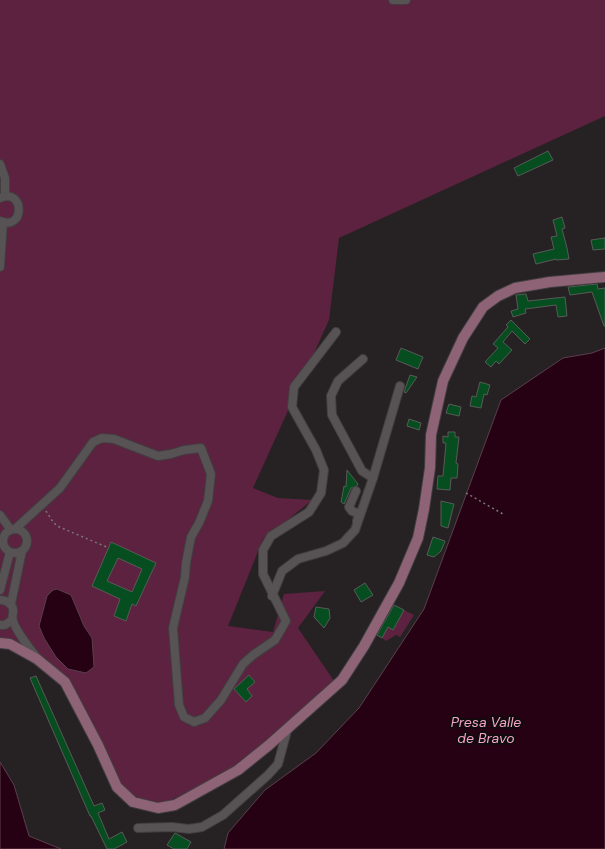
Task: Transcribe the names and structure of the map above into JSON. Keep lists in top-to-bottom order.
{
  "water": ["Presa Valle de Bravo"]
}
